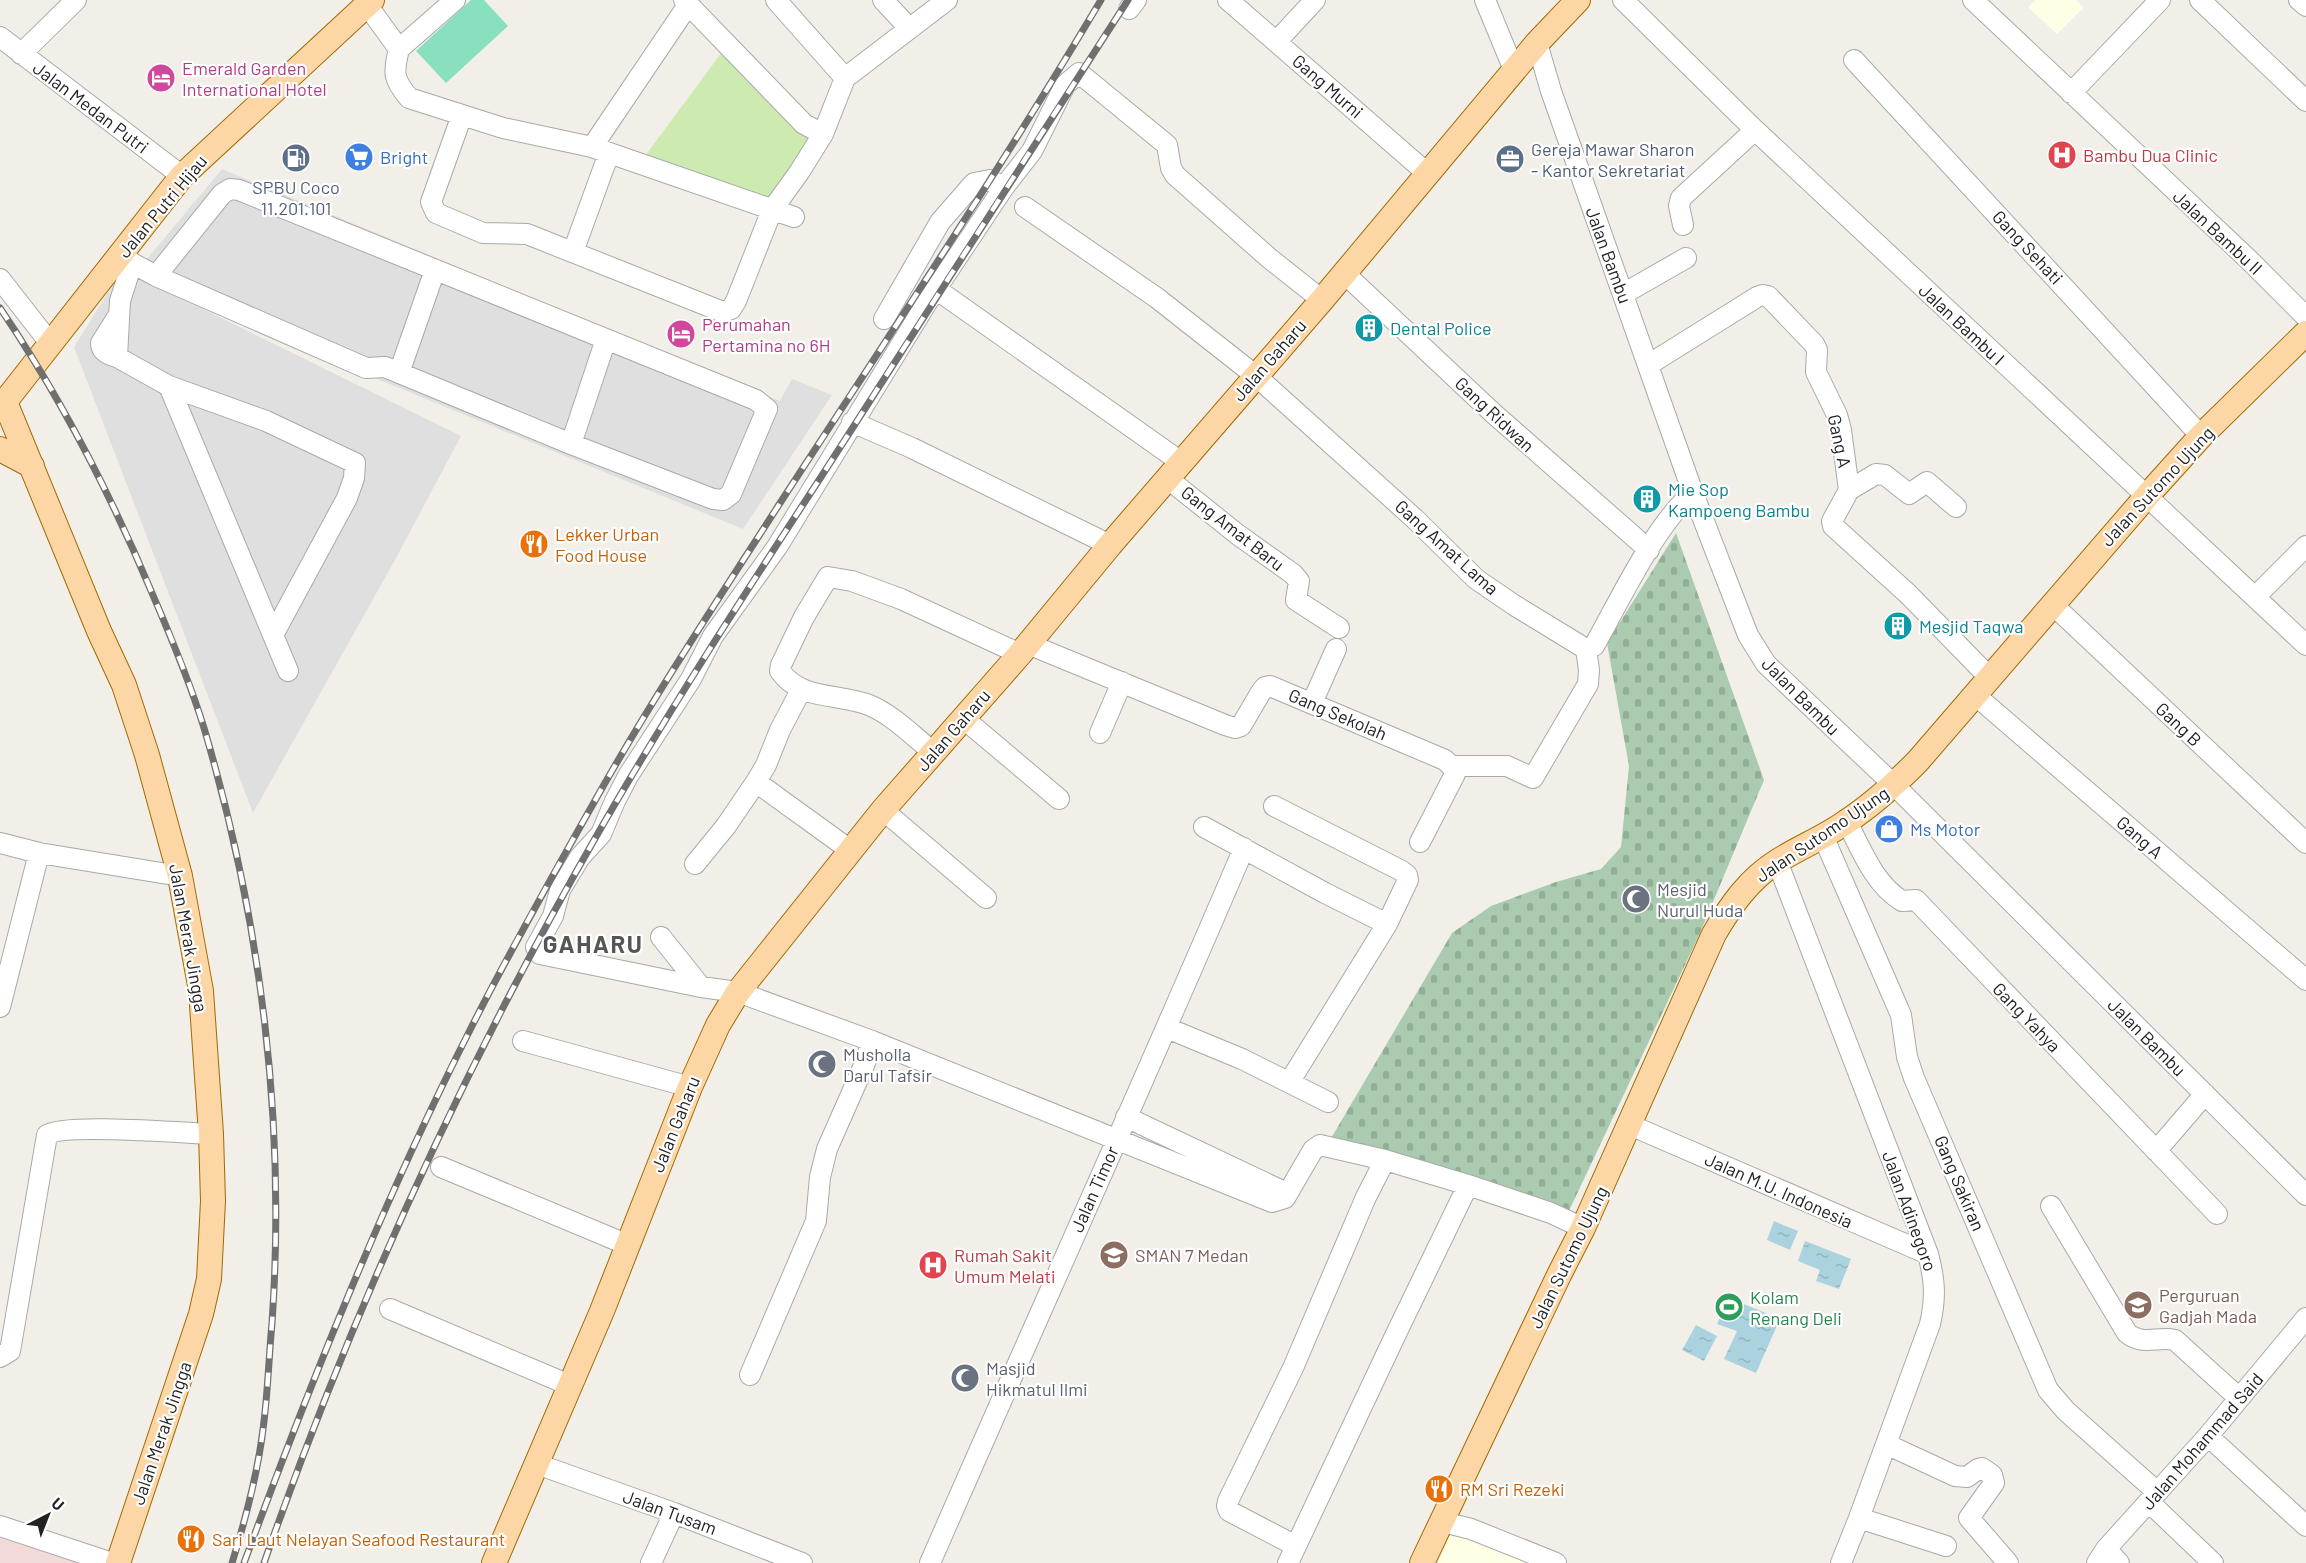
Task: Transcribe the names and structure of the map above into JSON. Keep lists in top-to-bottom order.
{
  "streets": {
    "main road": [
      "Jalan Putri Hijau",
      "Jalan Gaharu",
      "Jalan Sutomo Ujung",
      "Jalan Merak Jingga"
    ],
    "street": [
      "Gang Murni",
      "Jalan Medan Putri",
      "Jalan Bambu II",
      "Gang Sehati",
      "Jalan Bambu",
      "Jalan Bambu I",
      "Gang Ridwan",
      "Gang A",
      "Gang Amat Baru",
      "Gang Amat Lama",
      "Gang Sekolah",
      "Gang B",
      "Gang Yahya",
      "Gang Sakiran",
      "Jalan Timor",
      "Jalan M.U. Indonesia",
      "Jalan Adinegoro",
      "Jalan Mohammad Said",
      "Jalan Tusam"
    ]
  },
  "crossings": [
    ["Gang Murni", "Jalan Gaharu"],
    ["Jalan Medan Putri", "Jalan Putri Hijau"],
    ["Jalan Putri Hijau", "Jalan Merak Jingga"],
    ["Gang Sehati", "Jalan Sutomo Ujung"],
    ["Jalan Bambu", "Jalan Gaharu"],
    ["Jalan Bambu", "Gang A"],
    ["Jalan Bambu", "Jalan Sutomo Ujung"],
    ["Jalan Bambu I", "Jalan Sutomo Ujung"],
    ["Jalan Gaharu", "Gang Ridwan"],
    ["Jalan Gaharu", "Gang Amat Baru"],
    ["Jalan Gaharu", "Gang Amat Lama"],
    ["Jalan Gaharu", "Gang Sekolah"],
    ["Jalan Gaharu", "Jalan Tusam"],
    ["Gang A", "Jalan Sutomo Ujung"],
    ["Jalan Sutomo Ujung", "Gang B"],
    ["Jalan Sutomo Ujung", "Gang Yahya"],
    ["Jalan Sutomo Ujung", "Gang Sakiran"],
    ["Jalan Sutomo Ujung", "Jalan M.U. Indonesia"],
    ["Jalan Sutomo Ujung", "Jalan Adinegoro"],
    ["Gang Sakiran", "Jalan Mohammad Said"],
    ["Jalan M.U. Indonesia", "Jalan Adinegoro"]
  ],
  "districts": ["GAHARU"],
  "places": {
    "hotel": ["Emerald Garden International Hotel", "Perumahan Pertamina no 6H"],
    "hospital": ["Bambu Dua Clinic", "Rumah Sakit Umum Melati"],
    "supermarket": ["Bright"],
    "fuel station": ["SPBU Coco 11.201.101"],
    "office": ["Gereja Mawar Sharon - Kantor Sekretariat"],
    "building": ["Dental Police", "Mie Sop Kampoeng Bambu", "Mesjid Taqwa"],
    "restaurant": ["Lekker Urban Food House", "RM Sri Rezeki", "Sari Laut Nelayan Seafood Restaurant"],
    "shop": ["Ms Motor"],
    "mosque": ["Mesjid Nurul Huda", "Musholla Darul Tafsir", "Masjid Hikmatul Ilmi"],
    "school or university": ["SMAN 7 Medan", "Perguruan Gadjah Mada"],
    "sports": ["Kolam Renang Deli"]
  },
  "north": "top right"
}
